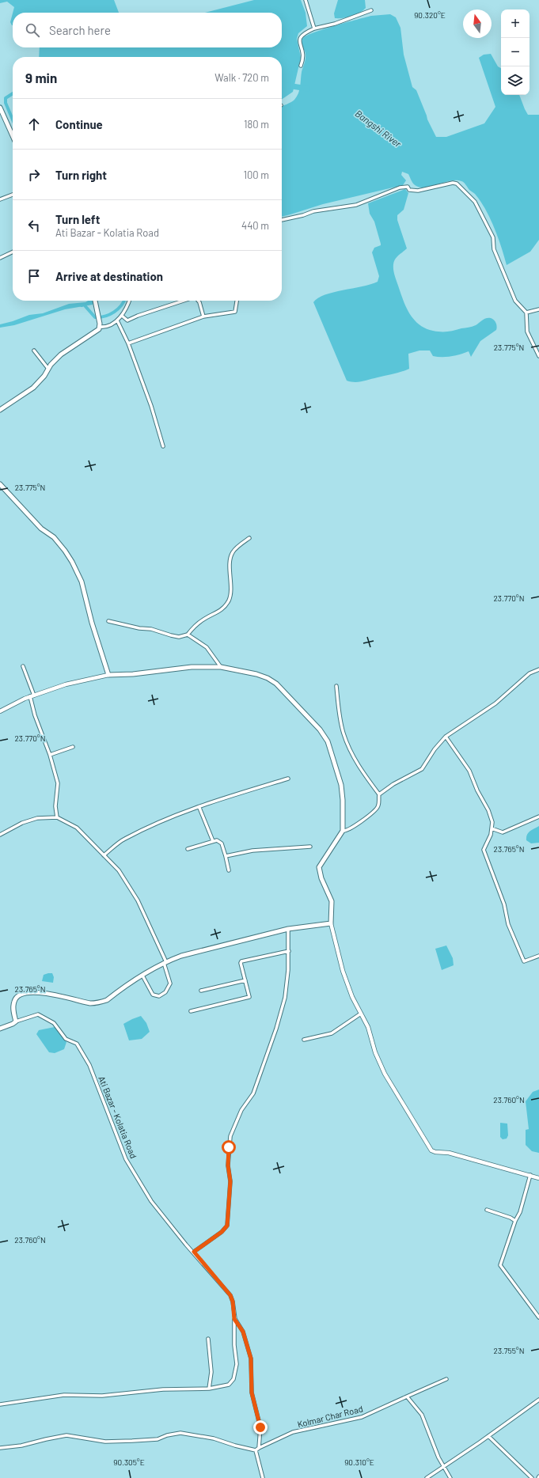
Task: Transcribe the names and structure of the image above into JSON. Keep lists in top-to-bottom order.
{
  "streets": {
    "street": ["Ati Bazar - Kolatia Road", "Kolmar Char Road"]
  },
  "crossings": [
    ["Ati Bazar - Kolatia Road", "Kolmar Char Road"]
  ],
  "water": ["Bangshi River"],
  "north": "top",
  "page": {
    "map_buttons": ["+", "−"],
    "search": "Search here",
    "heading": ["9 min", "Walk · 720 m"],
    "list": [
      ["Continue", "180 m"],
      ["Turn right", "100 m"],
      ["Turn left", "Ati Bazar - Kolatia Road", "440 m"],
      "Arrive at destination"
    ]
  },
  "coordinates": [
    "90.320°E",
    "23.775°N",
    "23.770°N",
    "23.765°N",
    "23.760°N",
    "23.755°N",
    "90.305°E",
    "90.310°E"
  ]
}
